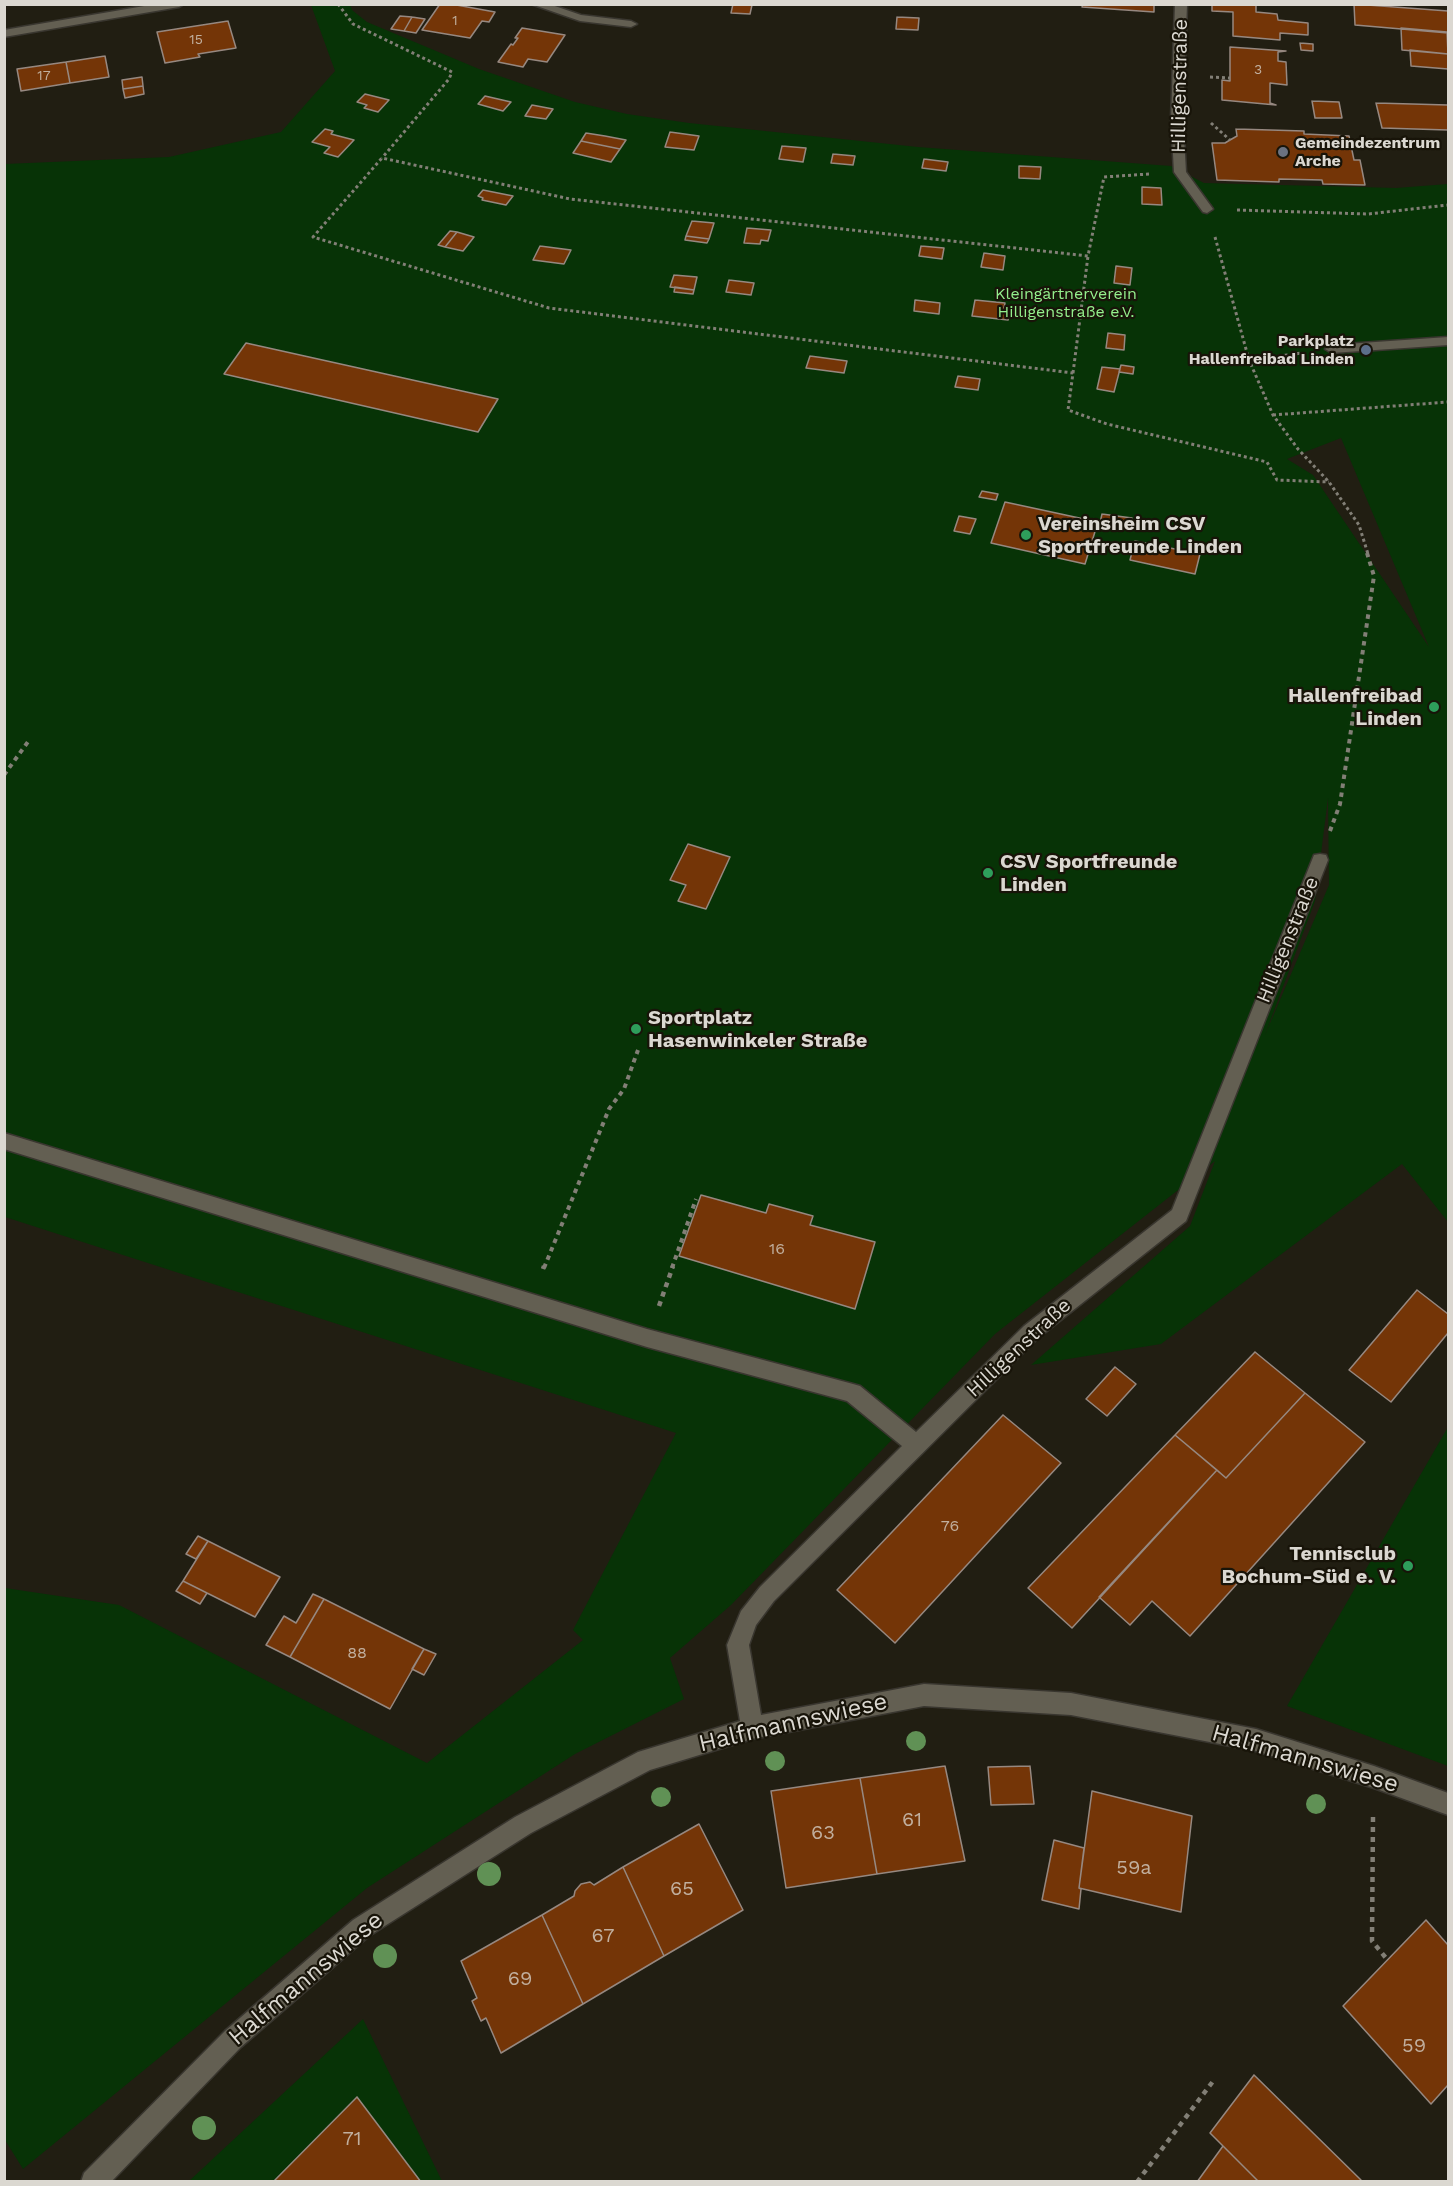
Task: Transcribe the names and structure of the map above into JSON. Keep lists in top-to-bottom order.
{
  "streets": {
    "street": ["Hilligenstraße", "Halfmannswiese"]
  },
  "crossings": [
    ["Hilligenstraße", "Halfmannswiese"]
  ],
  "parks": ["Kleingärtnerverein Hilligenstraße e.V."],
  "places": [
    "Gemeindezentrum Arche",
    "Parkplatz Hallenfreibad Linden",
    "Vereinsheim CSV Sportfreunde Linden",
    "Hallenfreibad Linden",
    "CSV Sportfreunde Linden",
    "Sportplatz Hasenwinkeler Straße",
    "Tennisclub Bochum-Süd e. V."
  ],
  "house_numbers": [
    "1",
    "15",
    "3",
    "17",
    "16",
    "76",
    "88",
    "61",
    "63",
    "59a",
    "65",
    "67",
    "69",
    "59",
    "71"
  ]
}
